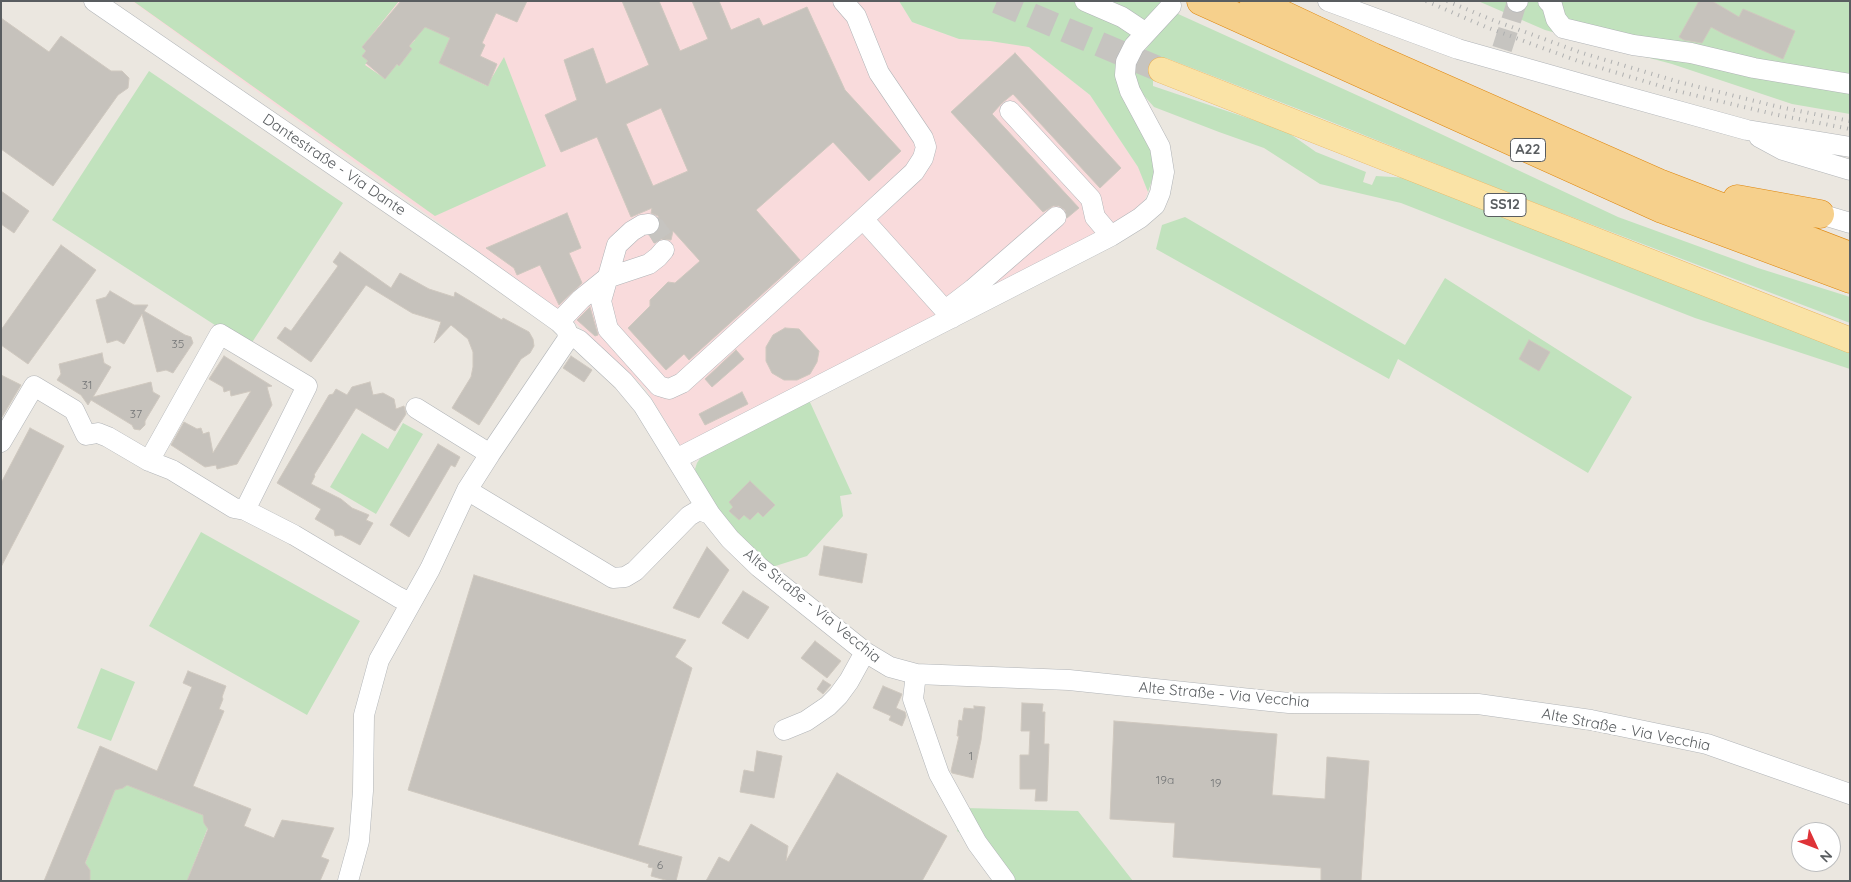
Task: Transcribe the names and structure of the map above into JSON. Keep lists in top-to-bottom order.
{
  "streets": {
    "highway": ["A22"],
    "main road": ["SS12"],
    "street": ["Dantestraße - Via Dante", "Alte Straße - Via Vecchia"]
  },
  "crossings": [
    ["Dantestraße - Via Dante", "Alte Straße - Via Vecchia"]
  ],
  "house_numbers": [
    "35",
    "31",
    "37",
    "1",
    "19a",
    "19",
    "6"
  ],
  "north": "bottom right"
}
